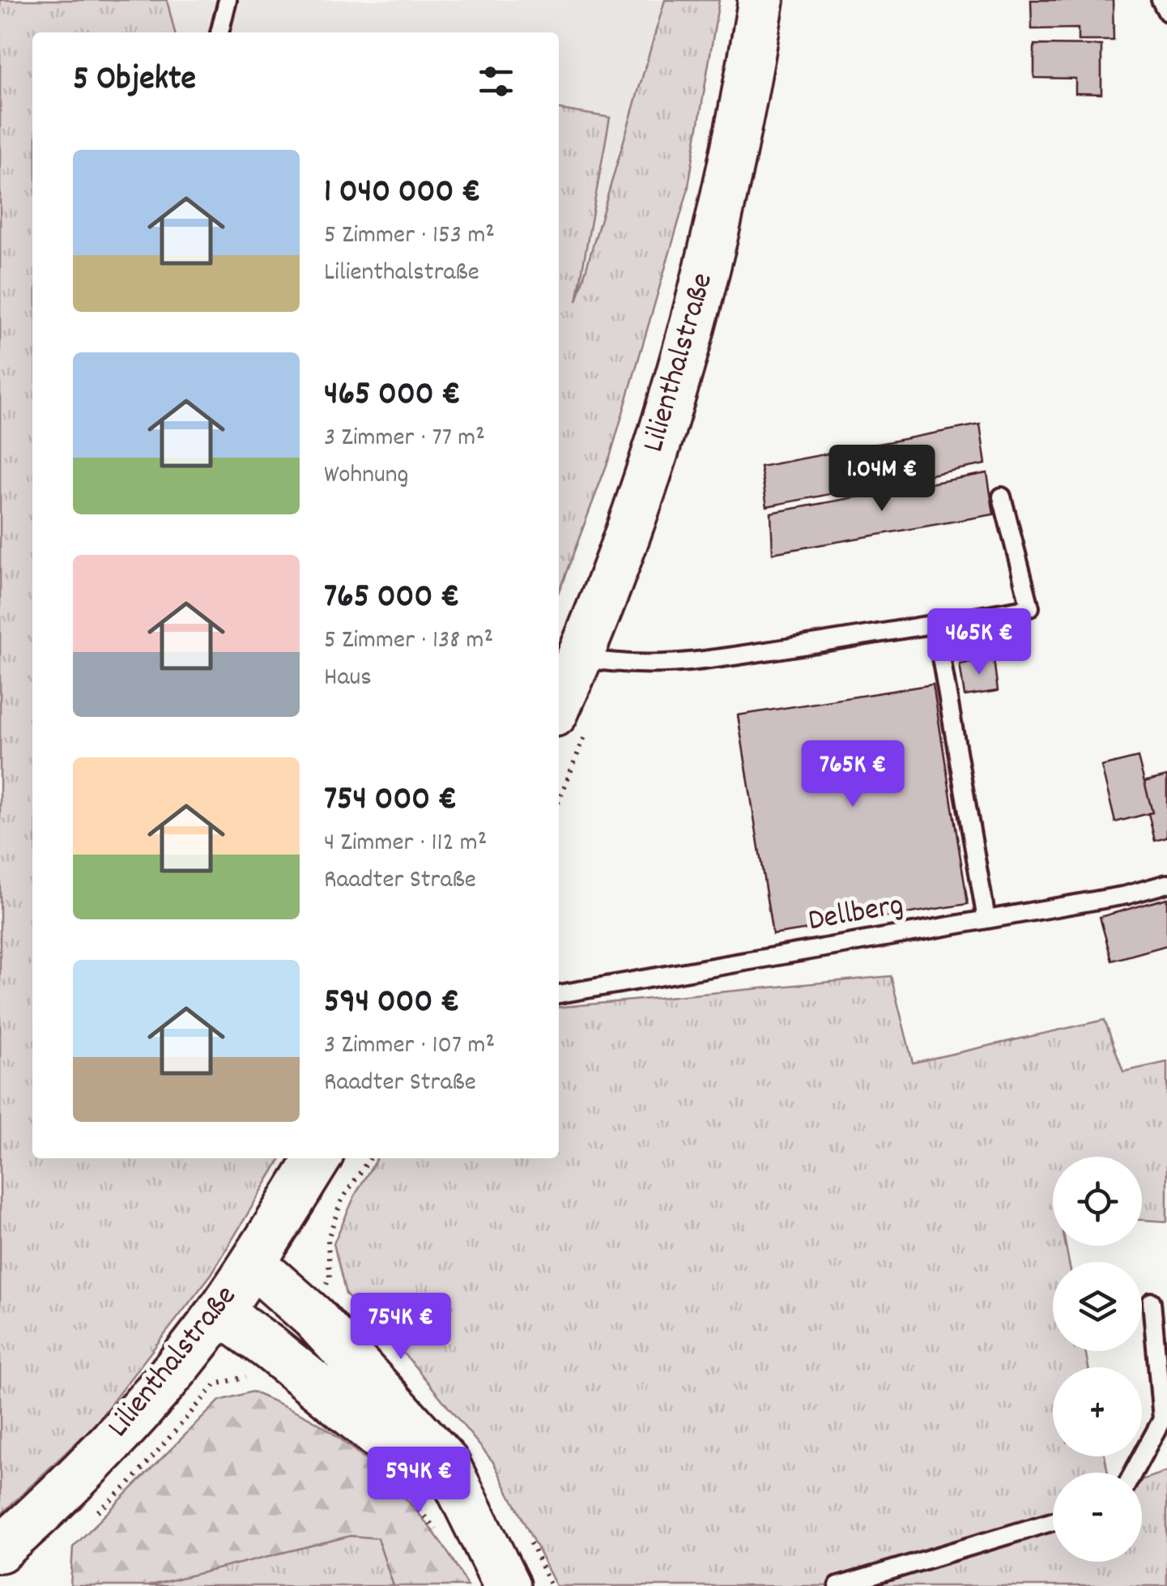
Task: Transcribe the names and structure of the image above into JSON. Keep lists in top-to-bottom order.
{
  "streets": {
    "main road": ["Lilienthalstraße"],
    "lane": ["Dellberg"]
  },
  "page": {
    "heading": "5 Objekte",
    "list": [
      {
        "name": "1 040 000 €",
        "note": "5 Zimmer · 153 m² · Lilienthalstraße"
      },
      {
        "name": "465 000 €",
        "note": "3 Zimmer · 77 m² · Wohnung"
      },
      {
        "name": "765 000 €",
        "note": "5 Zimmer · 138 m² · Haus"
      },
      {
        "name": "754 000 €",
        "note": "4 Zimmer · 112 m² · Raadter Straße"
      },
      {
        "name": "594 000 €",
        "note": "3 Zimmer · 107 m² · Raadter Straße"
      }
    ],
    "price": [
      "1.04M €",
      "465K €",
      "765K €",
      "754K €",
      "594K €"
    ],
    "map_buttons": ["+", "−"]
  }
}
